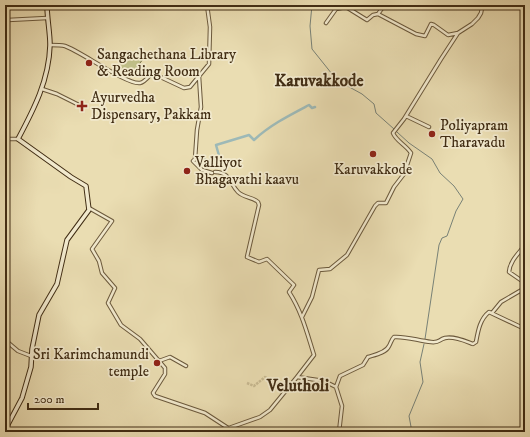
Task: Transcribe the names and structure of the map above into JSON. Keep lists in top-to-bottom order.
{
  "districts": ["Karuvakkode", "Velutholi"],
  "places": {
    "other": [
      "Sangachethana Library & Reading Room",
      "Poliyapram Tharavadu",
      "Karuvakkode",
      "Valliyot Bhagavathi kaavu",
      "Sri Karimchamundi temple"
    ],
    "health": ["Ayurvedha Dispensary, Pakkam"]
  },
  "scale_bar": "200 m"
}
